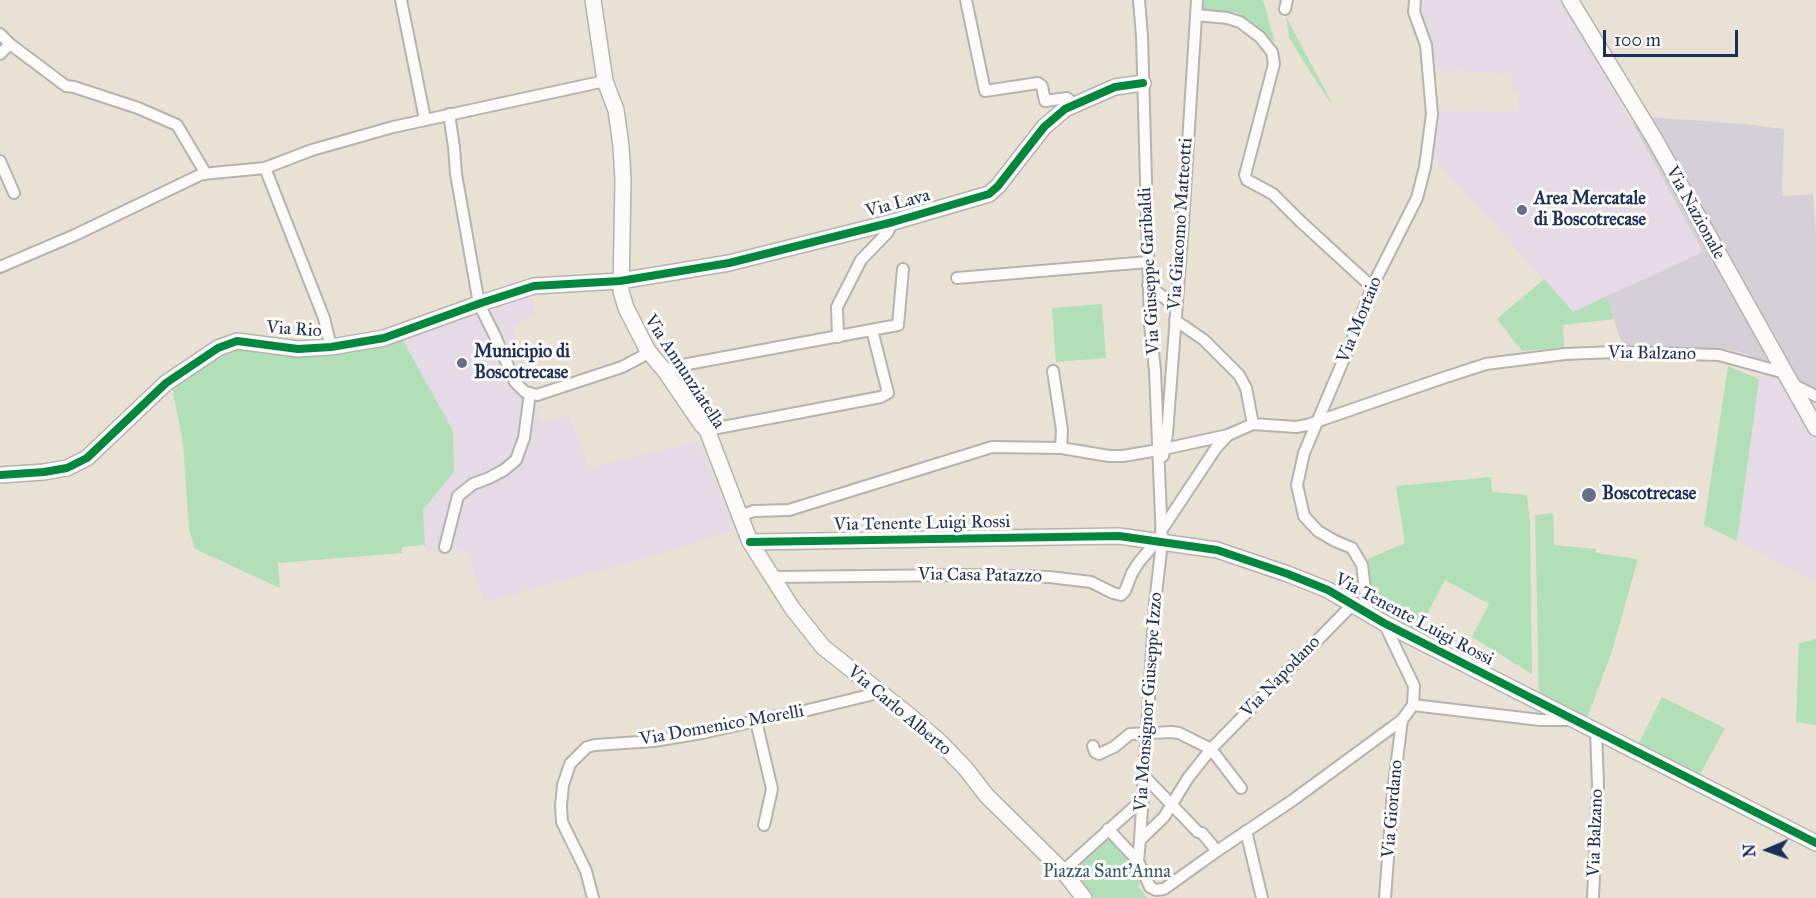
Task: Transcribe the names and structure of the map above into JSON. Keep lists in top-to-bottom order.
{
  "streets": {
    "street": [
      "Via Lava",
      "Via Nazionale",
      "Via Giacomo Matteotti",
      "Via Giuseppe Garibaldi",
      "Via Mortaio",
      "Via Rio",
      "Via Balzano",
      "Via Annunziatella",
      "Via Tenente Luigi Rossi",
      "Via Casa Patazzo",
      "Via Napodano",
      "Via Monsignor Giuseppe Izzo",
      "Via Carlo Alberto",
      "Via Domenico Morelli",
      "Via Giordano"
    ]
  },
  "crossings": [
    ["Via Lava", "Via Giuseppe Garibaldi"],
    ["Via Lava", "Via Rio"],
    ["Via Lava", "Via Annunziatella"],
    ["Via Nazionale", "Via Balzano"],
    ["Via Giacomo Matteotti", "Via Giuseppe Garibaldi"],
    ["Via Giacomo Matteotti", "Via Tenente Luigi Rossi"],
    ["Via Giacomo Matteotti", "Via Casa Patazzo"],
    ["Via Giacomo Matteotti", "Via Monsignor Giuseppe Izzo"],
    ["Via Mortaio", "Via Balzano"],
    ["Via Mortaio", "Via Tenente Luigi Rossi"],
    ["Via Rio", "Via Annunziatella"],
    ["Via Balzano", "Via Tenente Luigi Rossi"],
    ["Via Annunziatella", "Via Tenente Luigi Rossi"],
    ["Via Annunziatella", "Via Carlo Alberto"],
    ["Via Tenente Luigi Rossi", "Via Casa Patazzo"],
    ["Via Tenente Luigi Rossi", "Via Napodano"],
    ["Via Tenente Luigi Rossi", "Via Monsignor Giuseppe Izzo"],
    ["Via Tenente Luigi Rossi", "Via Carlo Alberto"],
    ["Via Casa Patazzo", "Via Monsignor Giuseppe Izzo"],
    ["Via Casa Patazzo", "Via Carlo Alberto"],
    ["Via Napodano", "Via Monsignor Giuseppe Izzo"],
    ["Via Carlo Alberto", "Via Domenico Morelli"]
  ],
  "parks": ["Piazza Sant'Anna"],
  "places": ["Area Mercatale di Boscotrecase", "Municipio di Boscotrecase", "Boscotrecase"],
  "scale_bar": "100 m",
  "north": "left"
}
